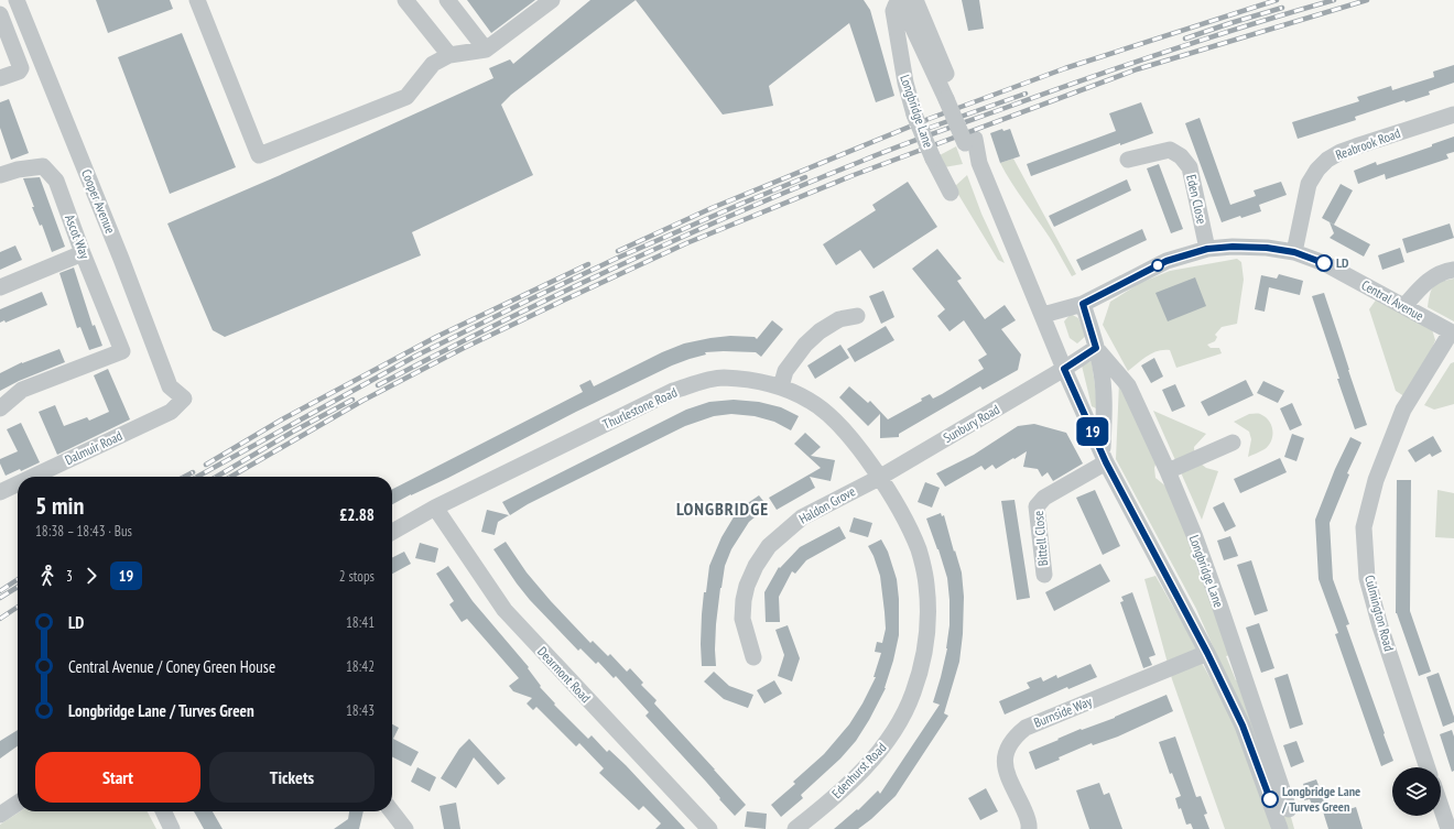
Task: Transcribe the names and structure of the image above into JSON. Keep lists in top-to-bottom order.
{
  "streets": {
    "street": [
      "Longbridge Lane",
      "Reabrook Road",
      "Eden Close",
      "Cooper Avenue",
      "Ascot Way",
      "Central Avenue",
      "Thurlestone Road",
      "Sunbury Road",
      "Dalmuir Road",
      "Haldon Grove",
      "Bittell Close",
      "Culmington Road",
      "Dearmont Road",
      "Burnside Way",
      "Edenhurst Road"
    ]
  },
  "crossings": [
    ["Longbridge Lane", "Central Avenue"],
    ["Longbridge Lane", "Sunbury Road"],
    ["Longbridge Lane", "Bittell Close"],
    ["Longbridge Lane", "Burnside Way"],
    ["Reabrook Road", "Central Avenue"],
    ["Eden Close", "Central Avenue"],
    ["Cooper Avenue", "Dalmuir Road"],
    ["Central Avenue", "Culmington Road"],
    ["Thurlestone Road", "Sunbury Road"],
    ["Thurlestone Road", "Haldon Grove"],
    ["Thurlestone Road", "Dearmont Road"],
    ["Thurlestone Road", "Edenhurst Road"],
    ["Sunbury Road", "Haldon Grove"],
    ["Sunbury Road", "Edenhurst Road"],
    ["Haldon Grove", "Edenhurst Road"]
  ],
  "districts": ["LONGBRIDGE"],
  "places": ["LD", "Longbridge Lane / Turves Green"],
  "lines": ["bus line 19"],
  "page": {
    "on_map": "19",
    "heading": ["5 min", "18:38 – 18:43 · Bus", "£2.88"],
    "legs": ["3", "19", "2 stops"],
    "list": [
      {
        "name": "LD",
        "value": "18:41"
      },
      {
        "name": "Central Avenue / Coney Green House",
        "value": "18:42"
      },
      {
        "name": "Longbridge Lane / Turves Green",
        "value": "18:43"
      }
    ],
    "buttons": ["Start", "Tickets"]
  }
}
